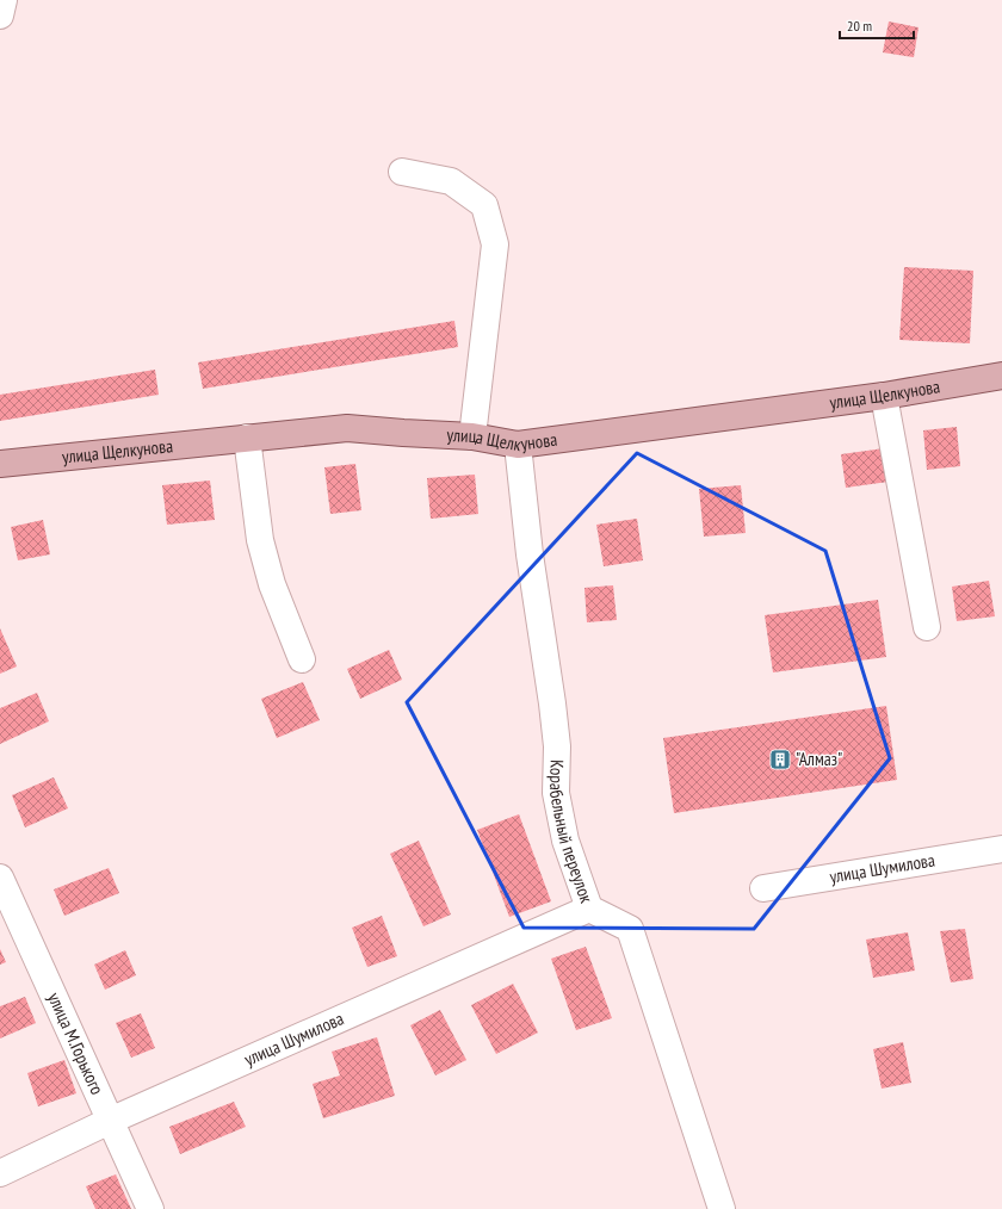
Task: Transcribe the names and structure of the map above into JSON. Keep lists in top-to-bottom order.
{
  "streets": {
    "main road": ["улица Щелкунова"],
    "street": ["Корабельный переулок", "улица Шумилова", "улица М.Горького"]
  },
  "crossings": [
    ["улица Щелкунова", "Корабельный переулок"],
    ["Корабельный переулок", "улица Шумилова"],
    ["улица Шумилова", "улица М.Горького"]
  ],
  "places": {
    "building": ["\"Алмаз\""]
  },
  "scale_bar": "20 m"
}
